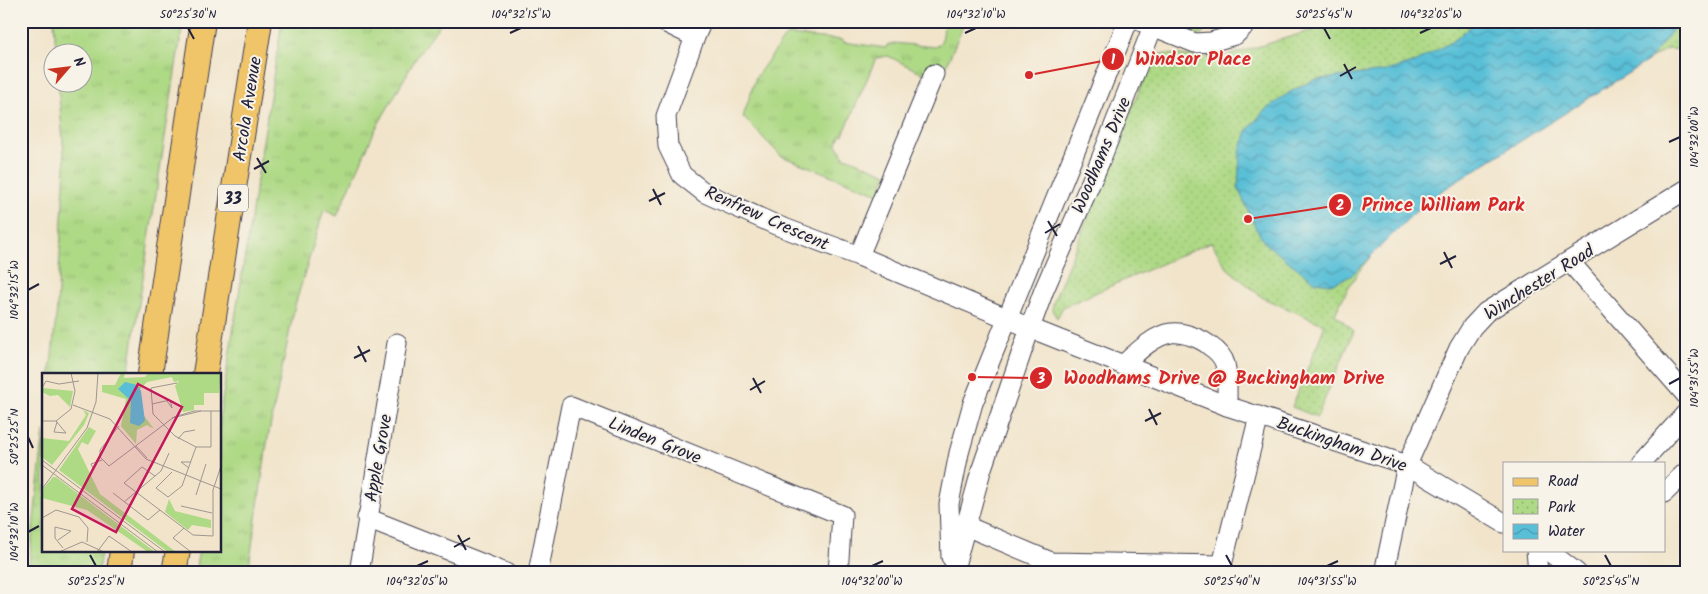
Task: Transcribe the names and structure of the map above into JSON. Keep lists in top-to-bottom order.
{
  "streets": {
    "main road": ["Arcola Avenue", "33"],
    "street": [
      "Woodhams Drive",
      "Renfrew Crescent",
      "Winchester Road",
      "Linden Grove",
      "Buckingham Drive",
      "Apple Grove"
    ]
  },
  "crossings": [
    ["Woodhams Drive", "Renfrew Crescent"],
    ["Woodhams Drive", "Buckingham Drive"],
    ["Renfrew Crescent", "Buckingham Drive"],
    ["Winchester Road", "Buckingham Drive"]
  ],
  "places": ["Windsor Place", "Prince William Park", "Woodhams Drive @ Buckingham Drive"],
  "legend": ["Road", "Park", "Water"],
  "north": "top right",
  "coordinates": [
    "50°25'30\"N",
    "104°32'15\"W",
    "104°32'10\"W",
    "50°25'45\"N",
    "104°32'05\"W",
    "104°32'00\"W",
    "104°31'55\"W",
    "50°25'25\"N",
    "50°25'40\"N"
  ]
}
